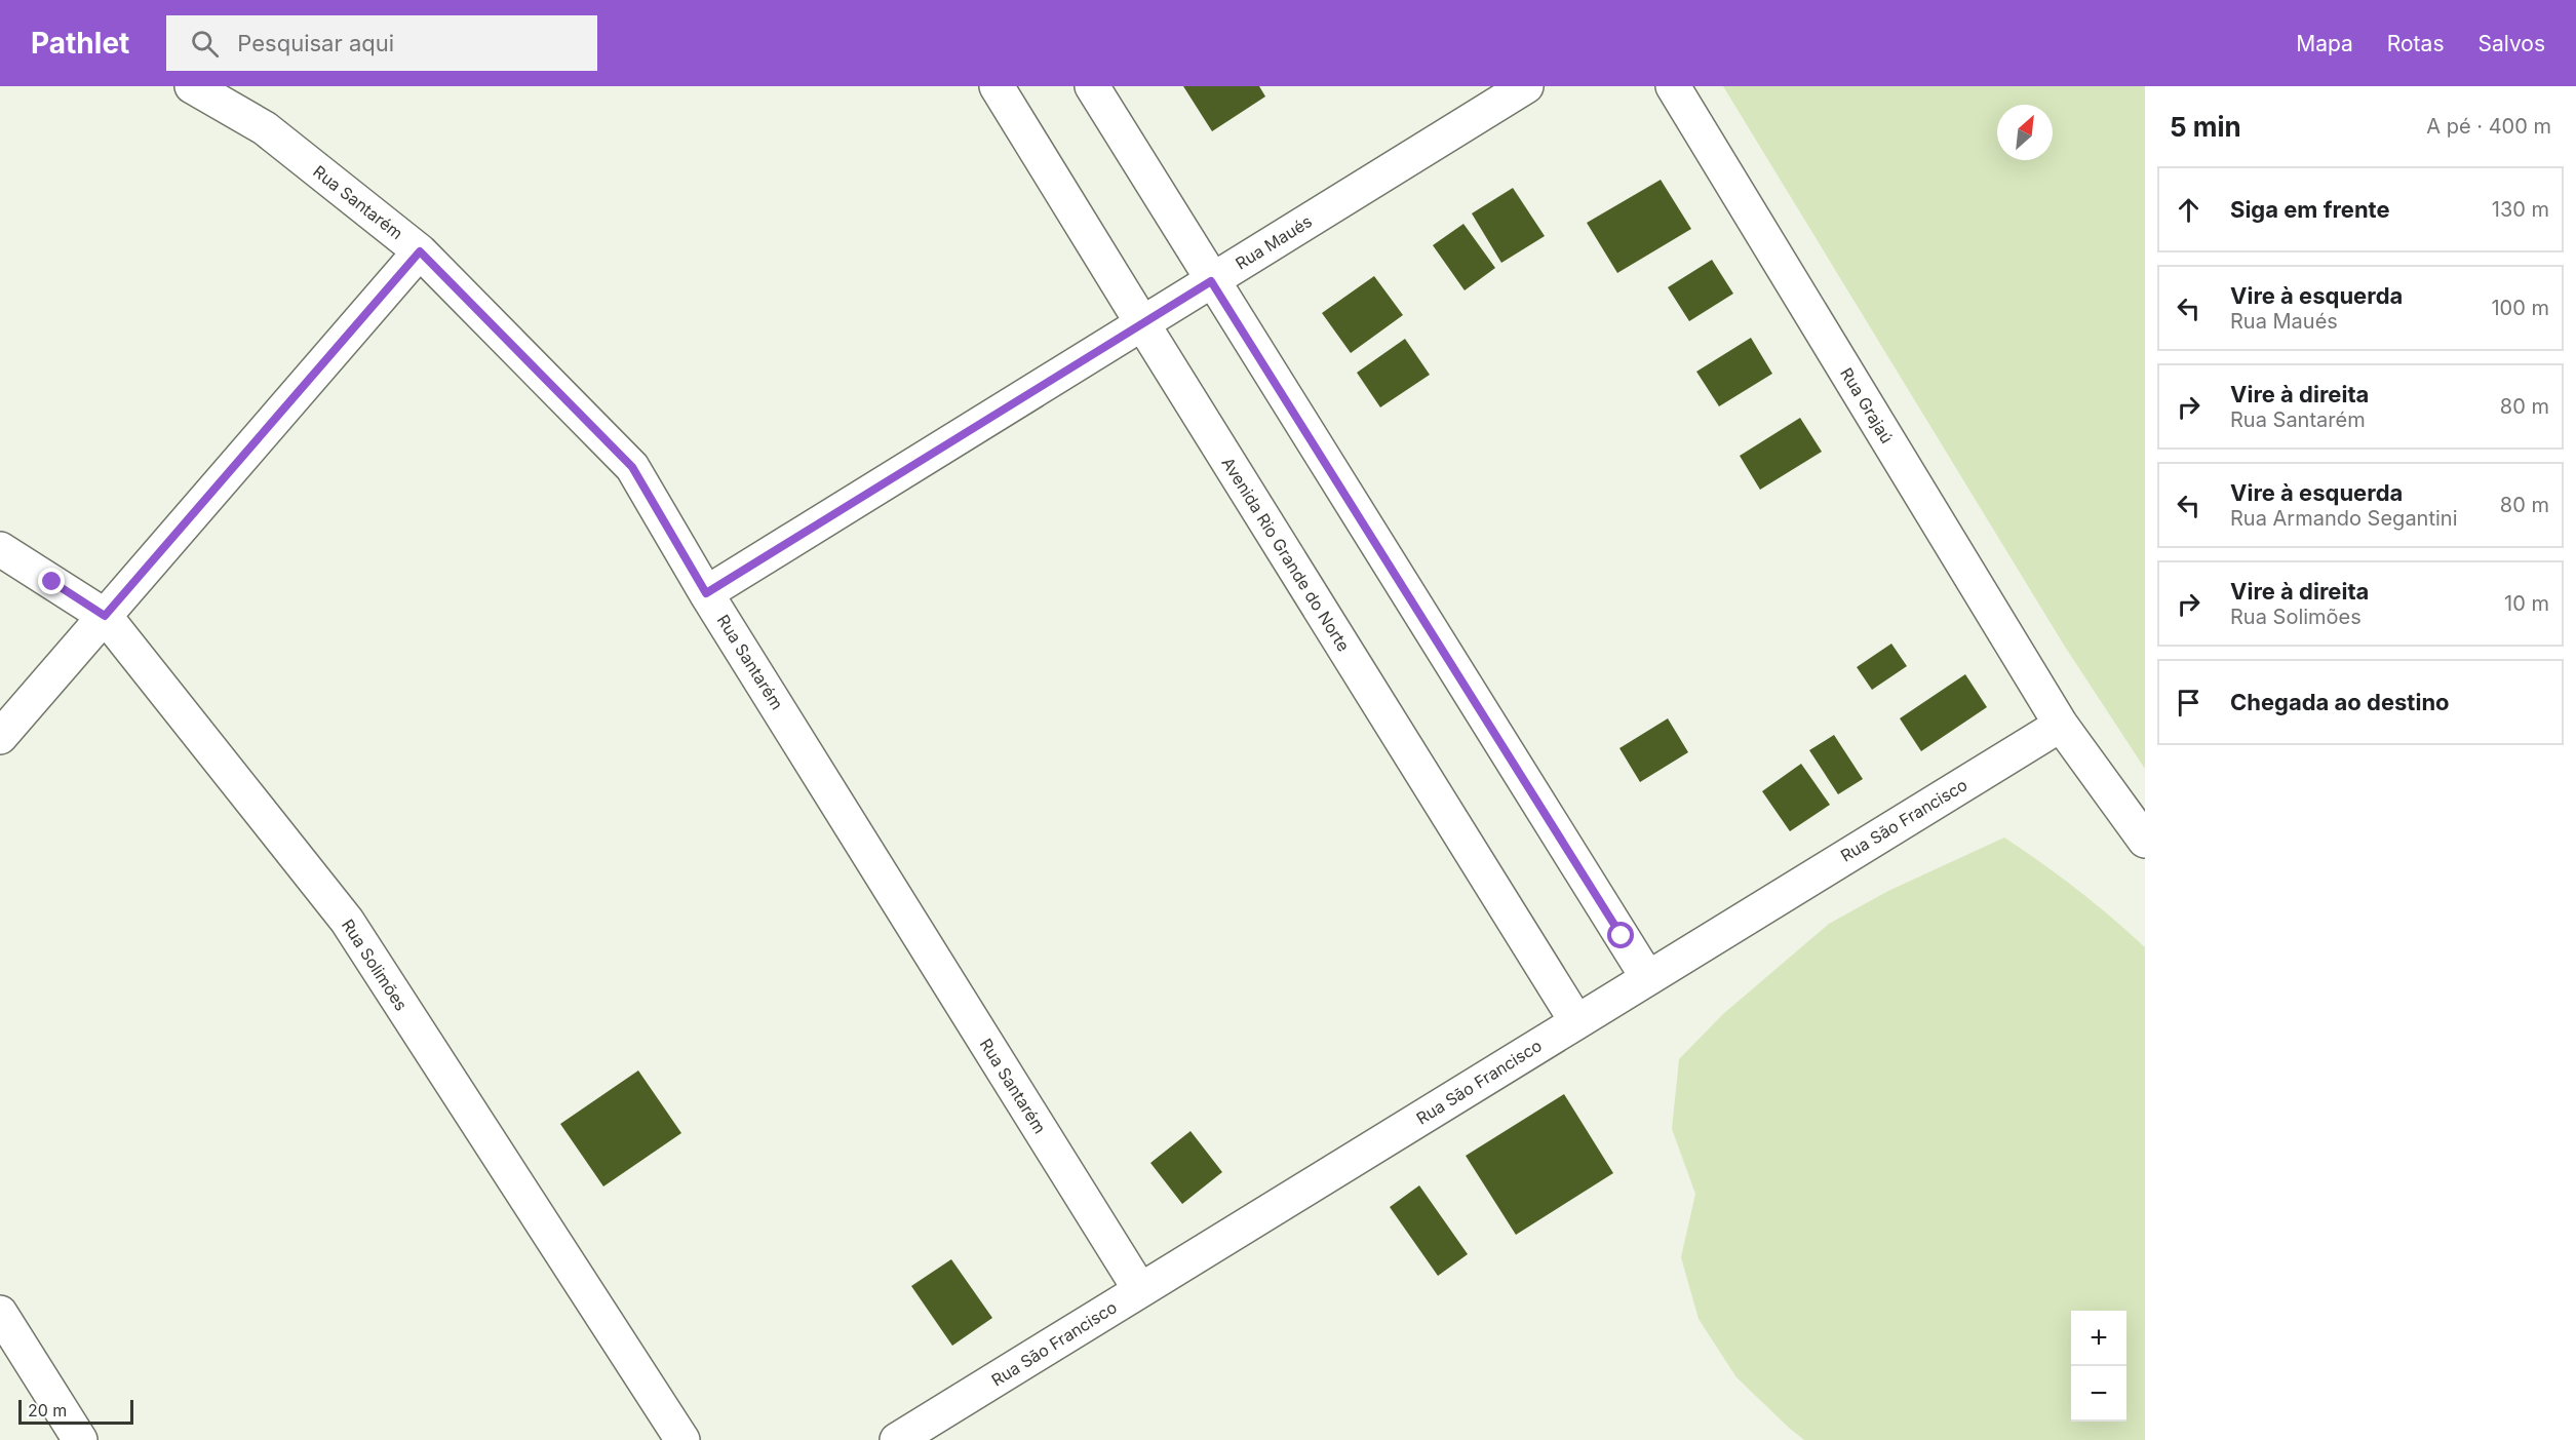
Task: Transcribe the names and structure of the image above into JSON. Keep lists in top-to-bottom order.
{
  "streets": {
    "street": [
      "Rua Santarém",
      "Rua Maués",
      "Rua Grajaú",
      "Avenida Rio Grande do Norte",
      "Rua São Francisco",
      "Rua Solimões"
    ]
  },
  "crossings": [
    ["Rua Santarém", "Rua Maués"],
    ["Rua Santarém", "Rua São Francisco"],
    ["Rua Maués", "Avenida Rio Grande do Norte"],
    ["Rua Grajaú", "Rua São Francisco"],
    ["Avenida Rio Grande do Norte", "Rua São Francisco"]
  ],
  "scale_bar": "20 m",
  "north": "top right",
  "page": {
    "header": "Pathlet",
    "search": "Pesquisar aqui",
    "nav": ["Mapa", "Rotas", "Salvos"],
    "heading": ["5 min", "A pé · 400 m"],
    "list": [
      ["Siga em frente", "130 m"],
      ["Vire à esquerda", "Rua Maués", "100 m"],
      ["Vire à direita", "Rua Santarém", "80 m"],
      ["Vire à esquerda", "Rua Armando Segantini", "80 m"],
      ["Vire à direita", "Rua Solimões", "10 m"],
      "Chegada ao destino"
    ],
    "map_buttons": ["+", "−"],
    "scale": "20 m"
  }
}
